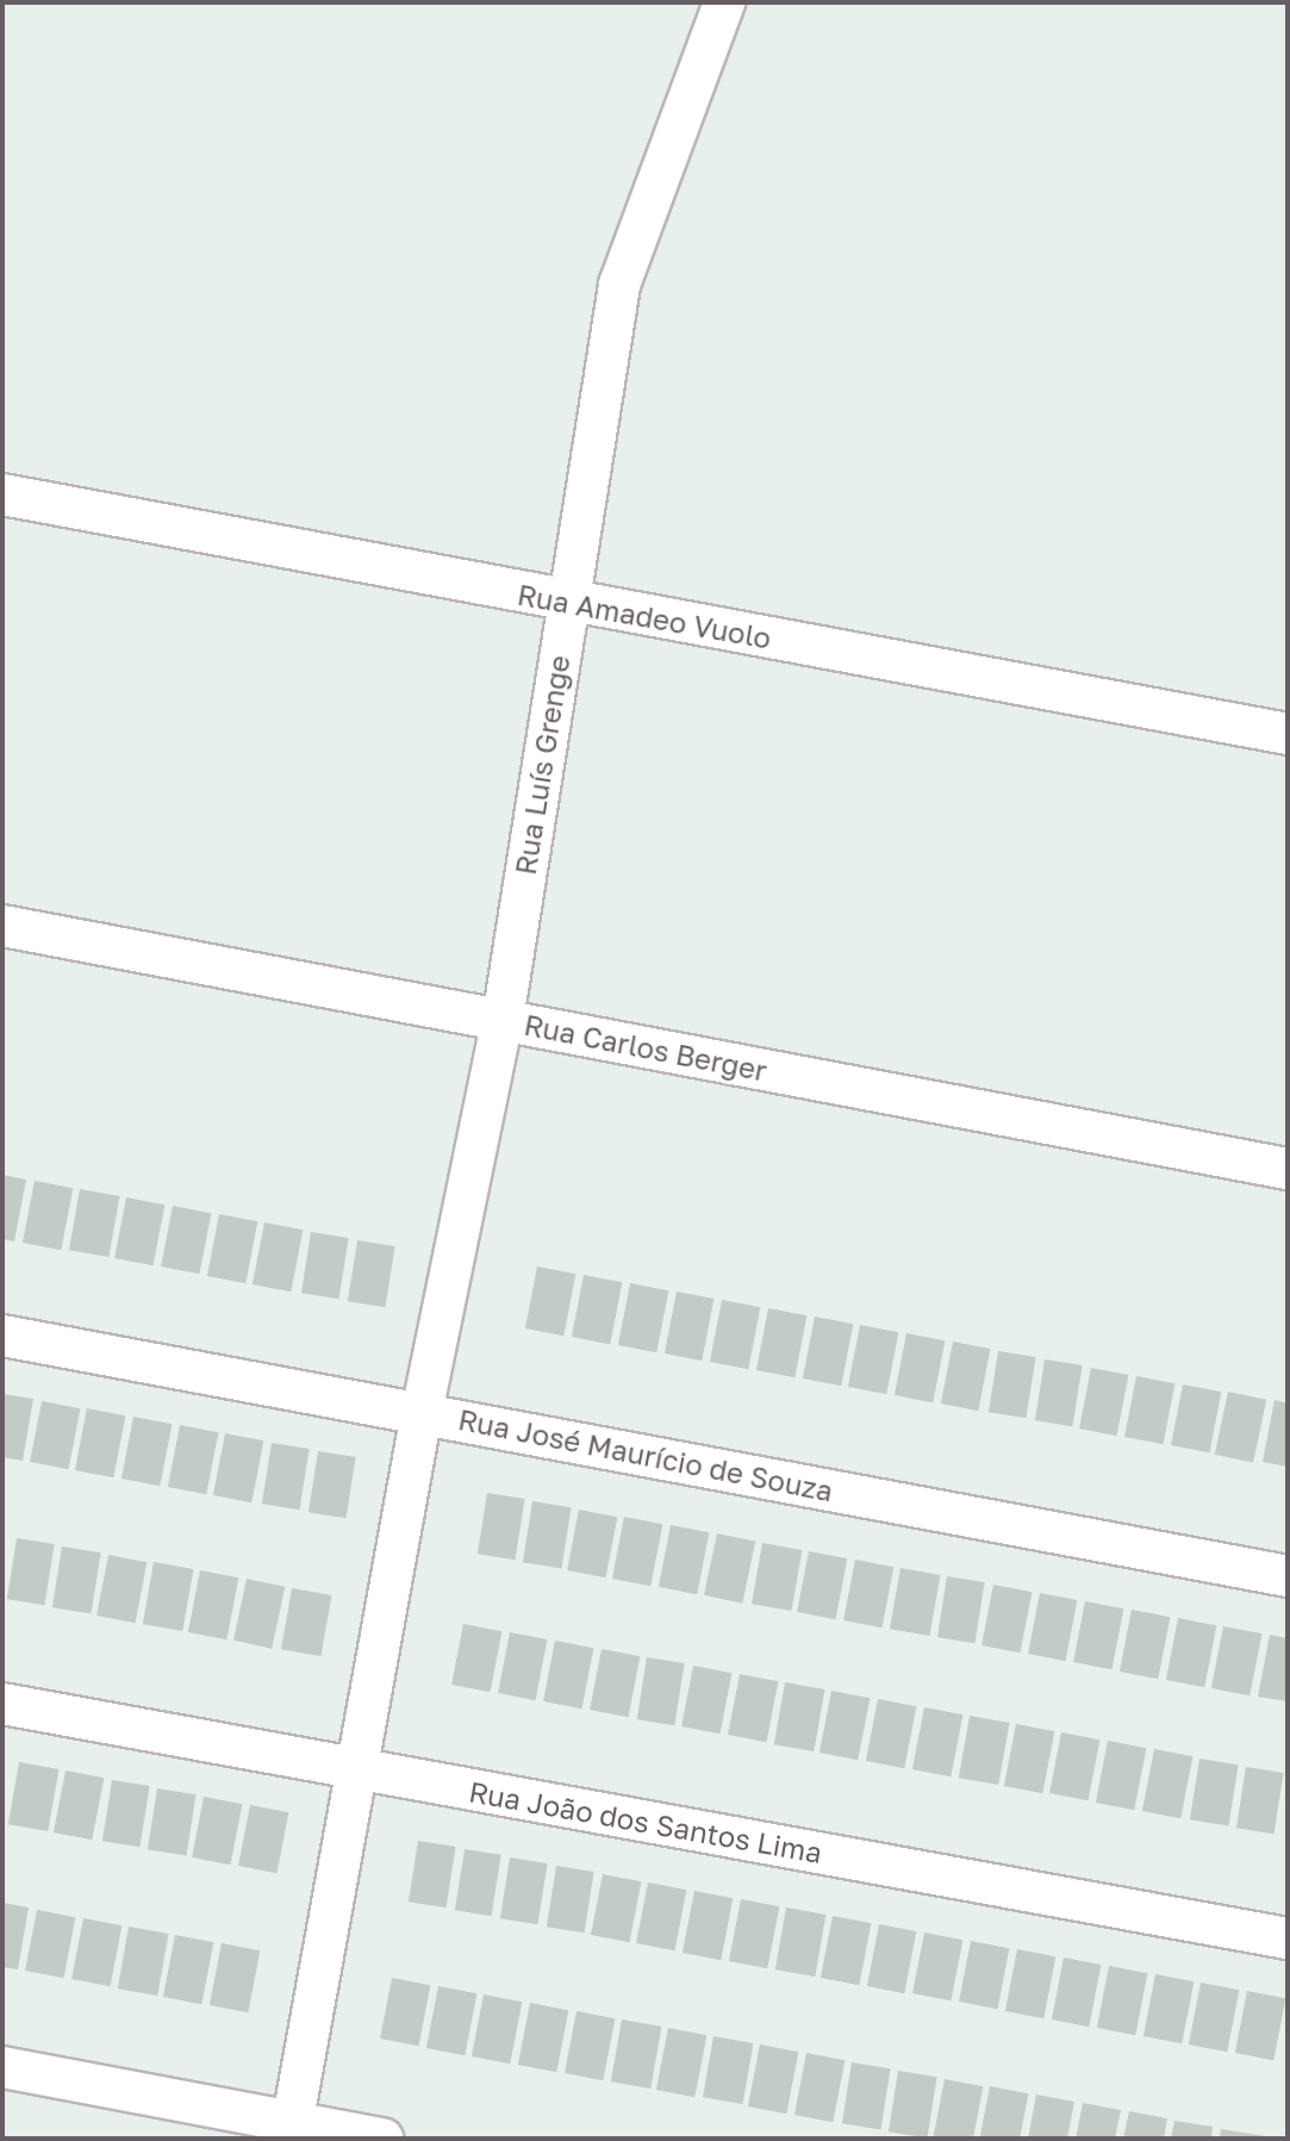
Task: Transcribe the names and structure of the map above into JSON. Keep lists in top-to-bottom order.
{
  "streets": {
    "street": [
      "Rua Amadeo Vuolo",
      "Rua Luís Grenge",
      "Rua Carlos Berger",
      "Rua José Maurício de Souza",
      "Rua João dos Santos Lima"
    ]
  },
  "crossings": [
    ["Rua Amadeo Vuolo", "Rua Luís Grenge"],
    ["Rua Luís Grenge", "Rua Carlos Berger"],
    ["Rua Luís Grenge", "Rua José Maurício de Souza"],
    ["Rua Luís Grenge", "Rua João dos Santos Lima"]
  ]
}
